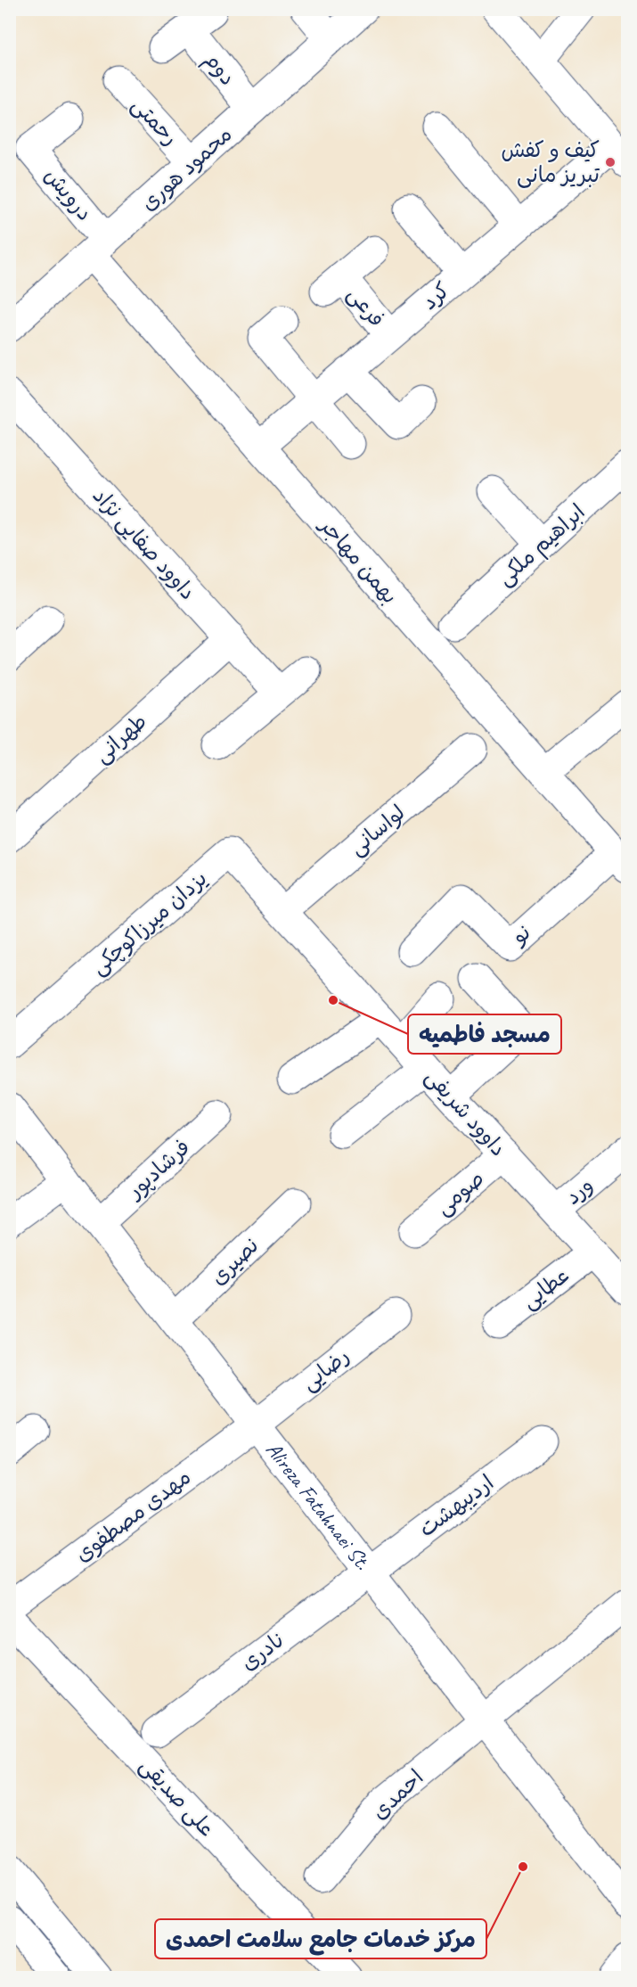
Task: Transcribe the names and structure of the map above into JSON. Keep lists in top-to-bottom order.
{
  "streets": {
    "street": [
      "دوم",
      "رحمتی",
      "محمود هوری",
      "درویش",
      "کرد",
      "فرعی",
      "داوود صفایی نژاد",
      "ابراهیم ملکی",
      "بهمن مهاجر",
      "طهرانی",
      "لواسانی",
      "یزدان میرزاکوچکی",
      "نو",
      "داوود شریفی",
      "فرشادپور",
      "ورد",
      "صومی",
      "نصیری",
      "عطایی",
      "رضایی",
      "Alireza Fatahnaei St.",
      "اردیبهشت",
      "مهدی مصطفوی",
      "نادری",
      "احمدی",
      "علی صدیقی"
    ]
  },
  "crossings": [
    ["دوم", "محمود هوری"],
    ["رحمتی", "محمود هوری"],
    ["محمود هوری", "درویش"],
    ["محمود هوری", "بهمن مهاجر"],
    ["درویش", "بهمن مهاجر"],
    ["کرد", "فرعی"],
    ["کرد", "بهمن مهاجر"],
    ["داوود صفایی نژاد", "طهرانی"],
    ["بهمن مهاجر", "نو"],
    ["لواسانی", "یزدان میرزاکوچکی"],
    ["لواسانی", "داوود شریفی"],
    ["یزدان میرزاکوچکی", "داوود شریفی"],
    ["داوود شریفی", "ورد"],
    ["داوود شریفی", "صومی"],
    ["داوود شریفی", "عطایی"],
    ["فرشادپور", "Alireza Fatahnaei St."],
    ["نصیری", "Alireza Fatahnaei St."],
    ["رضایی", "Alireza Fatahnaei St."],
    ["رضایی", "مهدی مصطفوی"],
    ["Alireza Fatahnaei St.", "اردیبهشت"],
    ["Alireza Fatahnaei St.", "مهدی مصطفوی"],
    ["Alireza Fatahnaei St.", "نادری"],
    ["Alireza Fatahnaei St.", "احمدی"],
    ["اردیبهشت", "نادری"]
  ],
  "places": ["کیف و کفش تبریز مانی", "مسجد فاطمیه", "مرکز خدمات جامع سلامت احمدی"]
}
